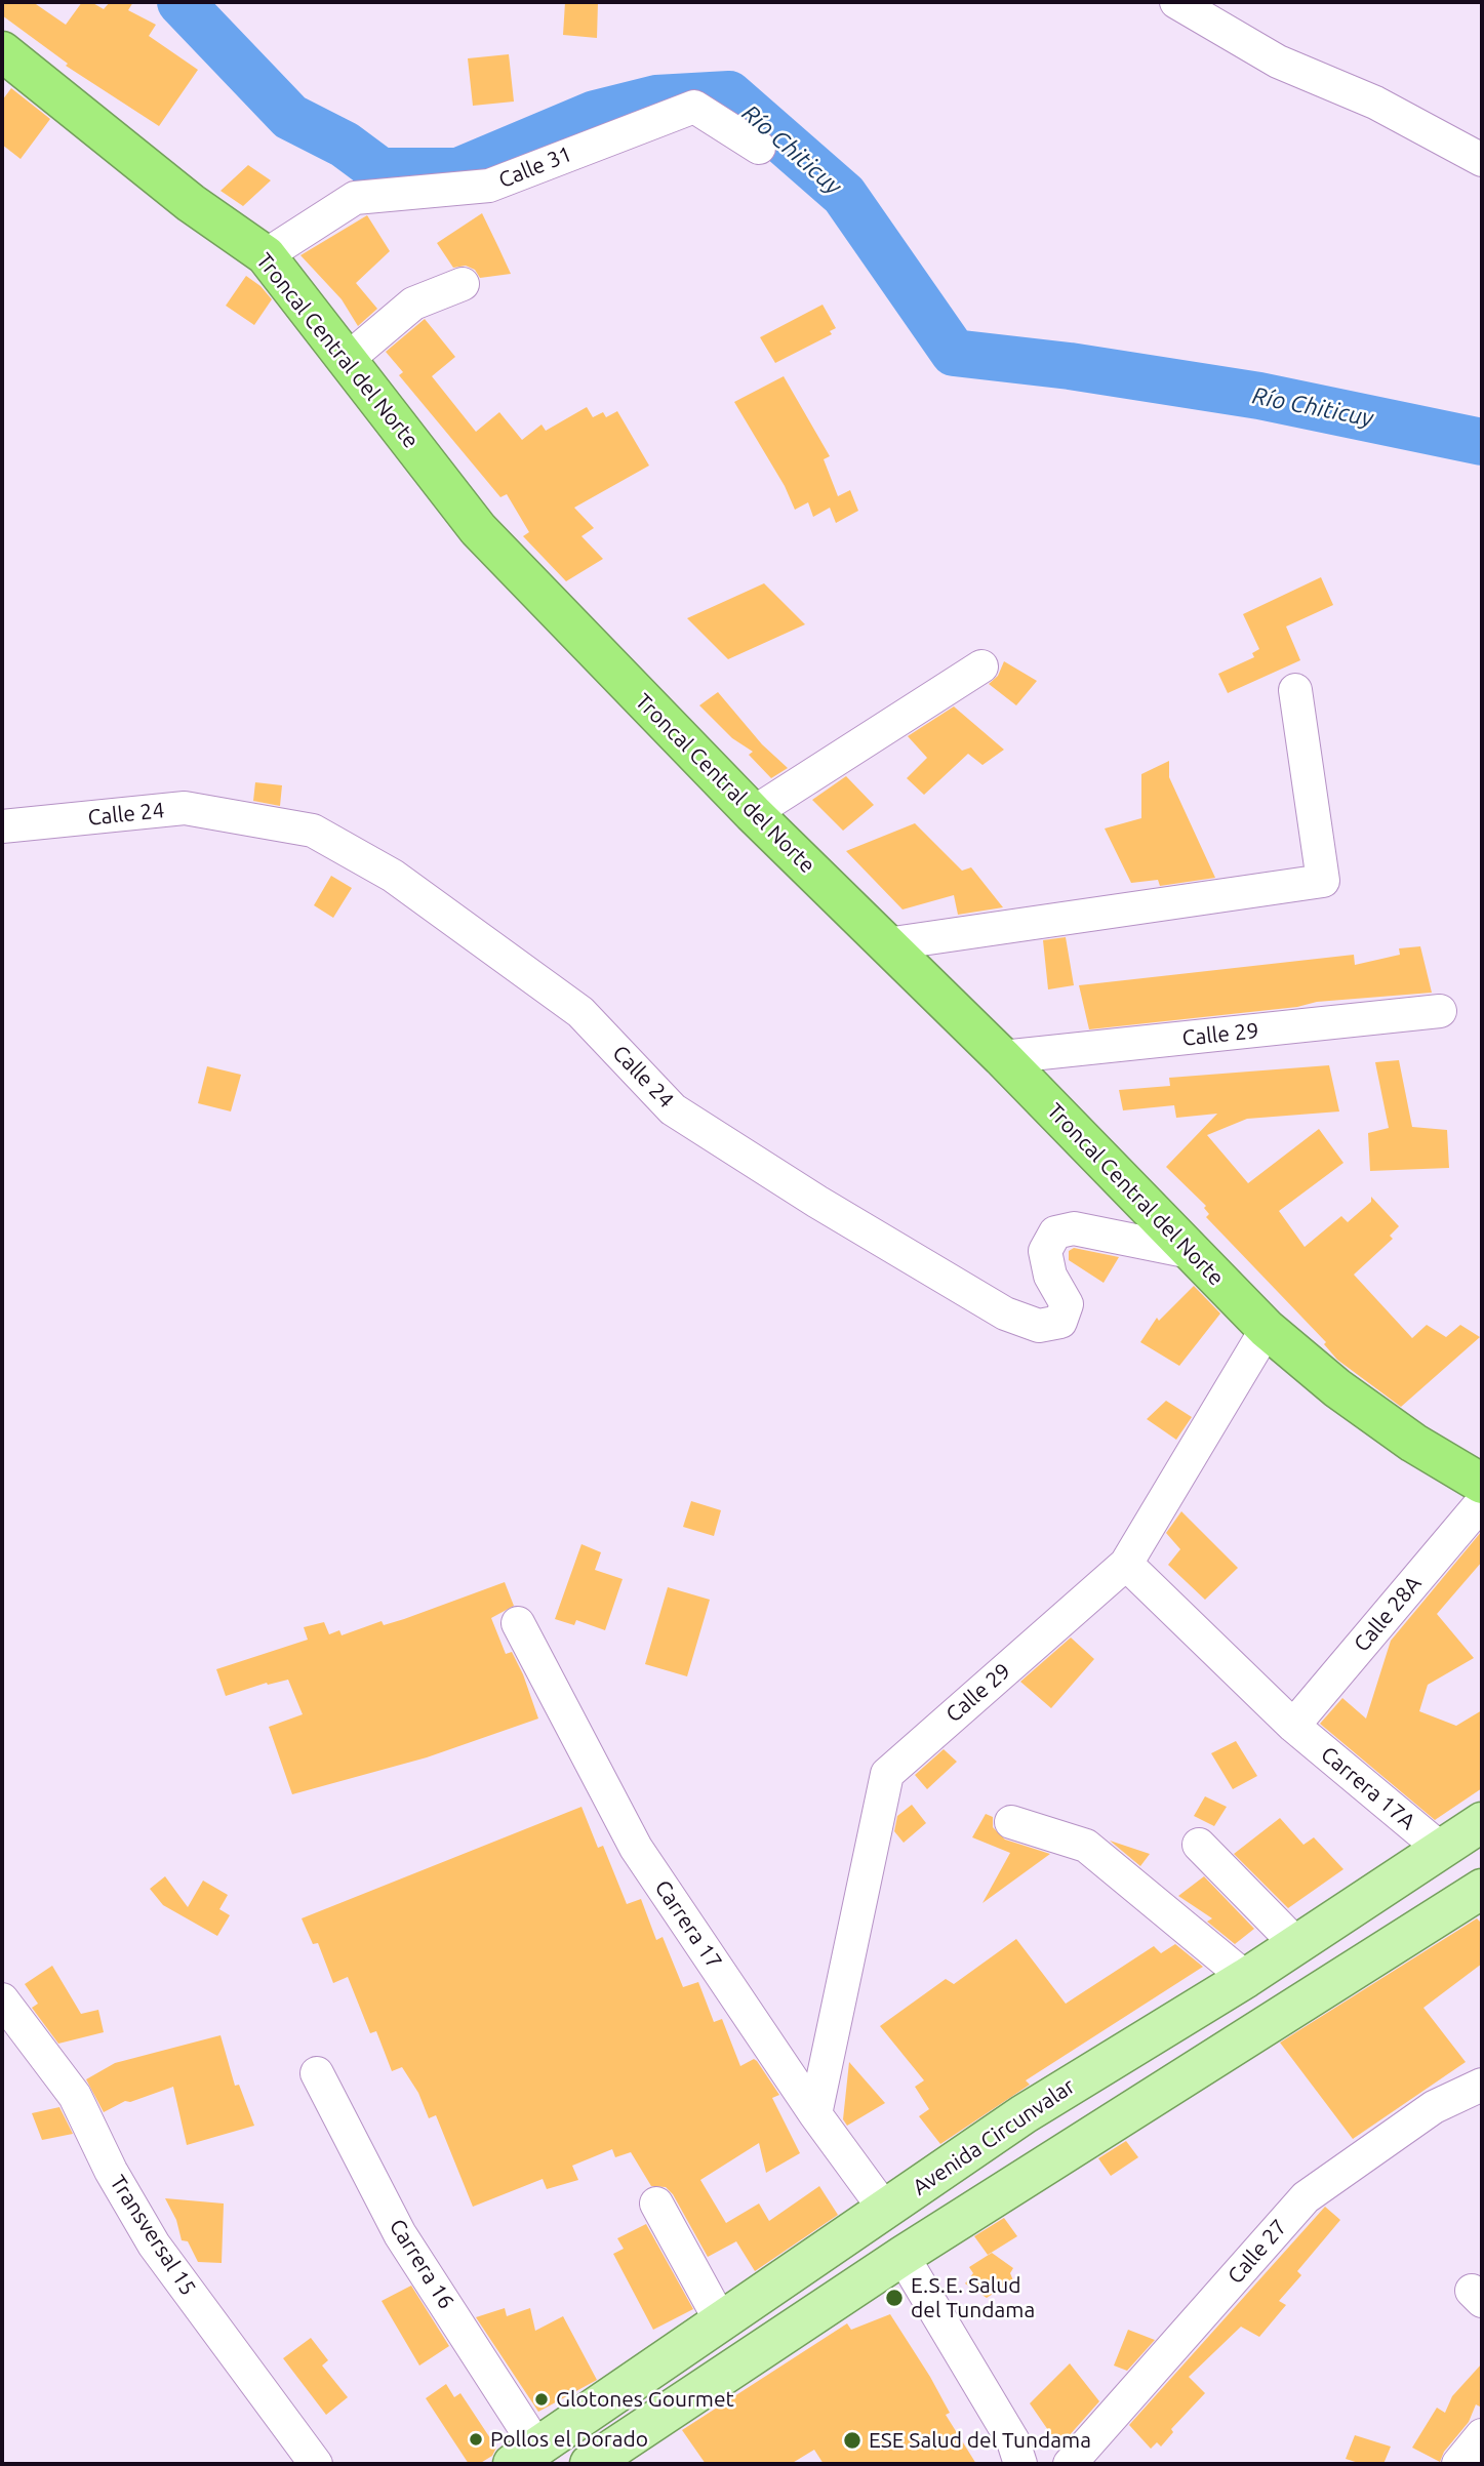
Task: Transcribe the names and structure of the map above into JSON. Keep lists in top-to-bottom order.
{
  "streets": {
    "highway": ["Troncal Central del Norte"],
    "main road": ["Avenida Circunvalar"],
    "street": [
      "Calle 31",
      "Calle 24",
      "Calle 29",
      "Calle 28A",
      "Carrera 17A",
      "Carrera 17",
      "Transversal 15",
      "Calle 27",
      "Carrera 16"
    ]
  },
  "crossings": [
    ["Calle 31", "Troncal Central del Norte"],
    ["Troncal Central del Norte", "Calle 24"],
    ["Troncal Central del Norte", "Calle 29"],
    ["Calle 29", "Carrera 17A"],
    ["Calle 29", "Carrera 17"],
    ["Calle 28A", "Carrera 17A"],
    ["Carrera 17A", "Avenida Circunvalar"],
    ["Carrera 17", "Avenida Circunvalar"],
    ["Avenida Circunvalar", "Carrera 16"]
  ],
  "water": ["Río Chiticuy"],
  "places": [
    "E.S.E. Salud del Tundama",
    "Glotones Gourmet",
    "Pollos el Dorado",
    "ESE Salud del Tundama"
  ]
}
